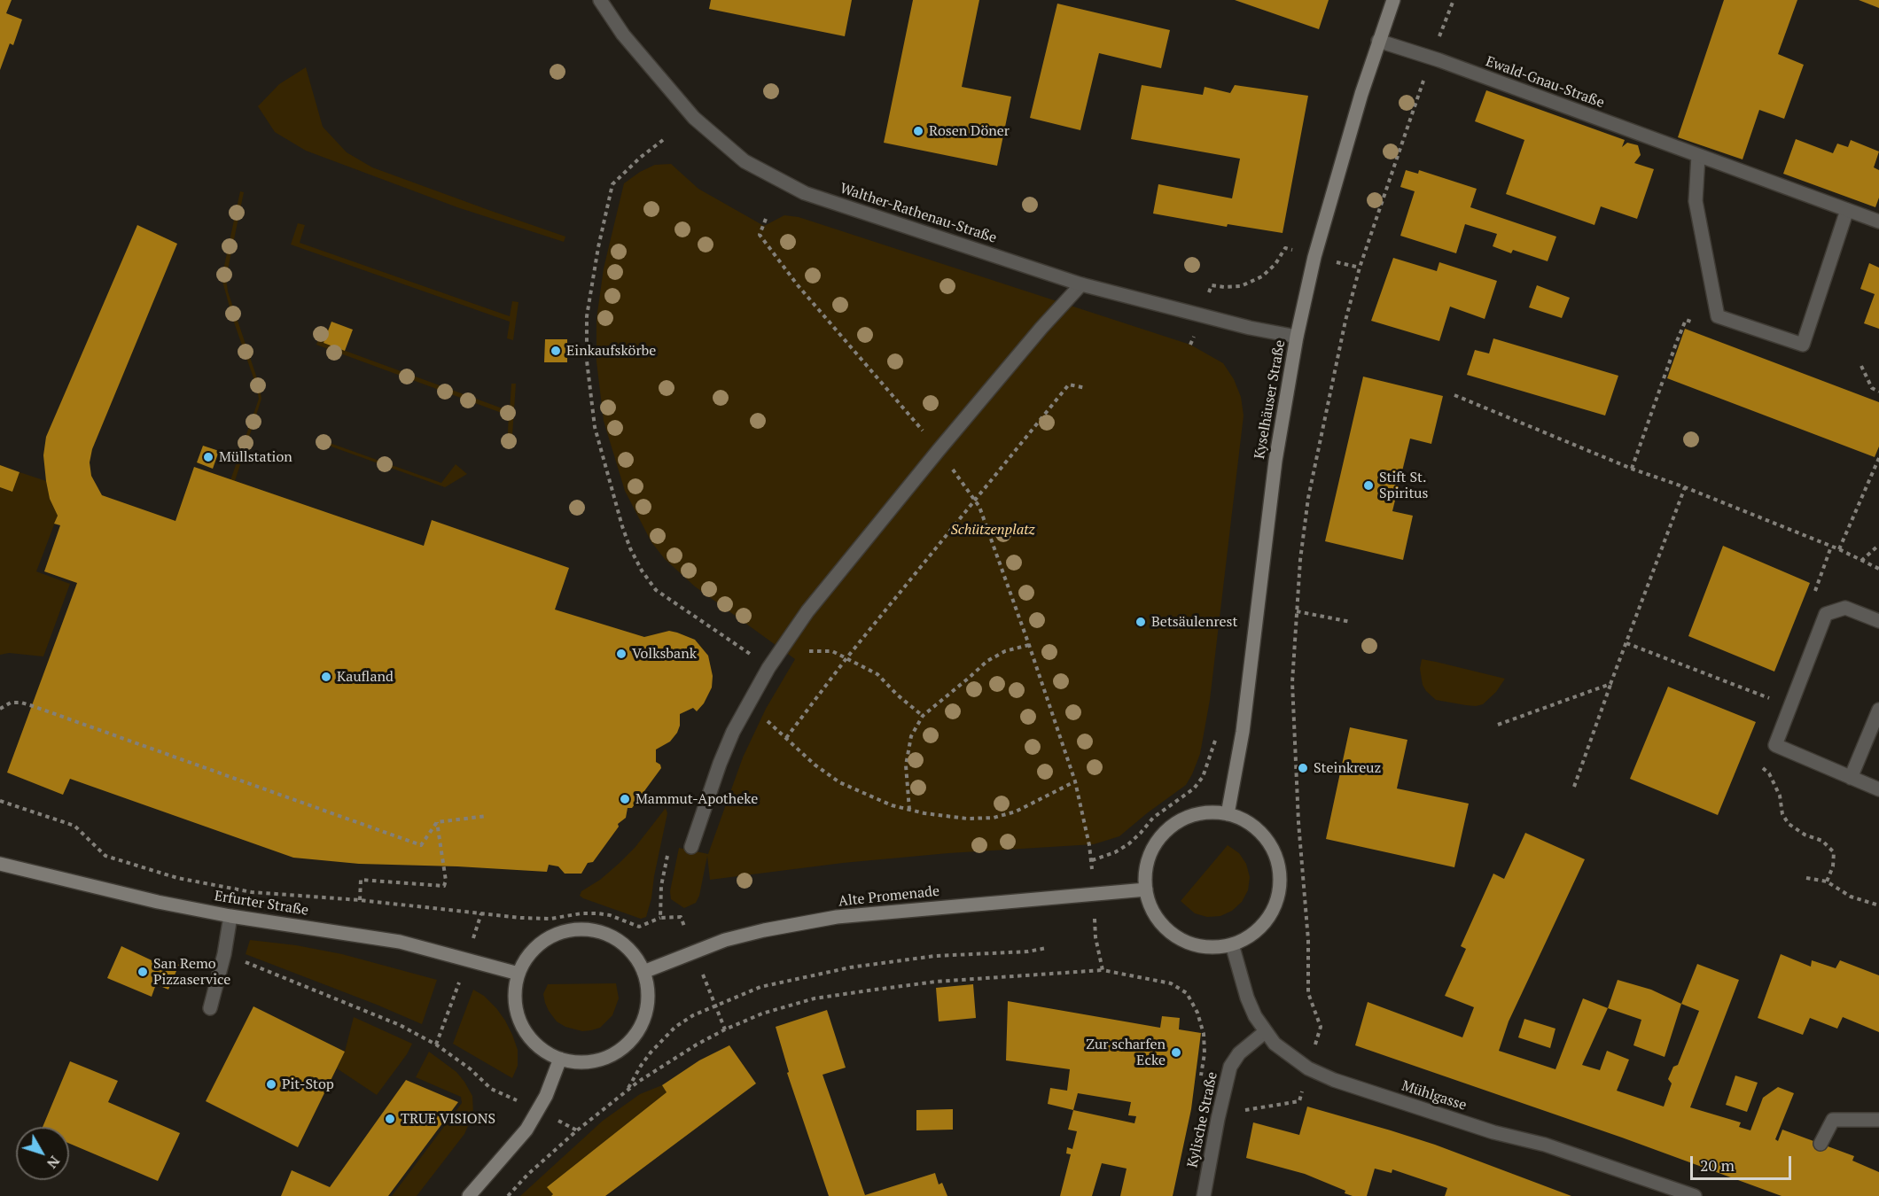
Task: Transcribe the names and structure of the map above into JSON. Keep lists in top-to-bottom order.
{
  "streets": {
    "main road": ["Kyselhäuser Straße", "Alte Promenade", "Erfurter Straße"],
    "street": [
      "Ewald-Gnau-Straße",
      "Walther-Rathenau-Straße",
      "Mühlgasse",
      "Kylische Straße"
    ]
  },
  "crossings": [
    ["Ewald-Gnau-Straße", "Kyselhäuser Straße"],
    ["Walther-Rathenau-Straße", "Kyselhäuser Straße"],
    ["Kyselhäuser Straße", "Alte Promenade"],
    ["Kyselhäuser Straße", "Mühlgasse"],
    ["Alte Promenade", "Erfurter Straße"],
    ["Alte Promenade", "Mühlgasse"],
    ["Mühlgasse", "Kylische Straße"]
  ],
  "parks": ["Schützenplatz"],
  "places": [
    "Rosen Döner",
    "Einkaufskörbe",
    "Müllstation",
    "Stift St. Spiritus",
    "Betsäulenrest",
    "Volksbank",
    "Kaufland",
    "Steinkreuz",
    "Mammut-Apotheke",
    "San Remo Pizzaservice",
    "Zur scharfen Ecke",
    "Pit-Stop",
    "TRUE VISIONS"
  ],
  "scale_bar": "20 m",
  "north": "bottom right"
}
